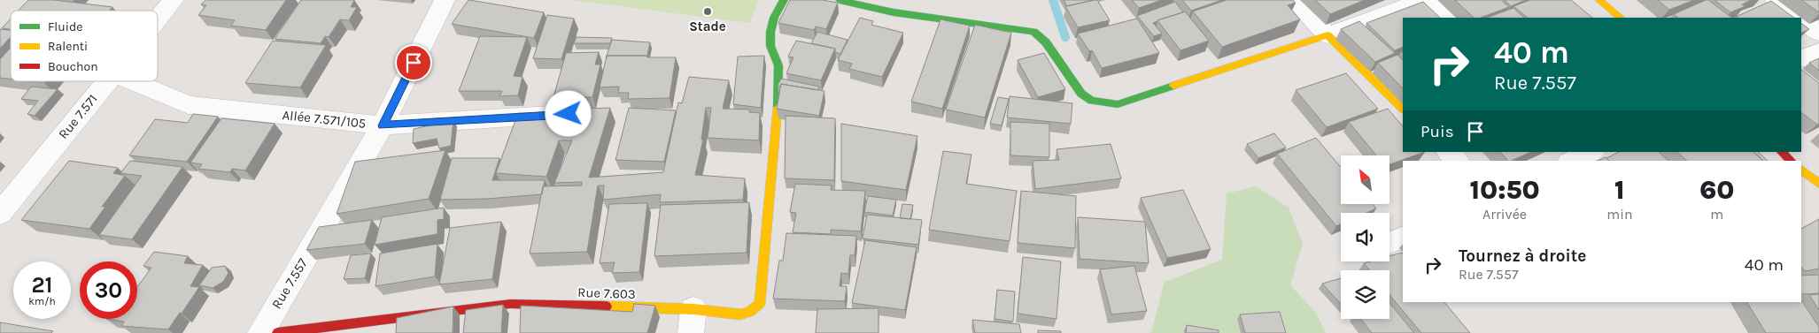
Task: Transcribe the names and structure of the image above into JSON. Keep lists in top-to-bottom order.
{
  "streets": {
    "street": [
      "Rue 7.571",
      "Allée 7.571/105",
      "Rue 7.557",
      "Rue 7.603"
    ]
  },
  "crossings": [
    ["Allée 7.571/105", "Rue 7.557"]
  ],
  "places": ["Stade"],
  "legend": ["Fluide", "Ralenti", "Bouchon"],
  "north": "top left",
  "page": {
    "turn": ["40 m", "Rue 7.557"],
    "then": "Puis",
    "eta": [
      "10:50",
      "Arrivée",
      "1",
      "min",
      "60",
      "m"
    ],
    "list": [
      {
        "name": "Tournez à droite",
        "note": "Rue 7.557",
        "value": "40 m"
      }
    ],
    "speed": "21 km/h",
    "limit": "30"
  }
}
